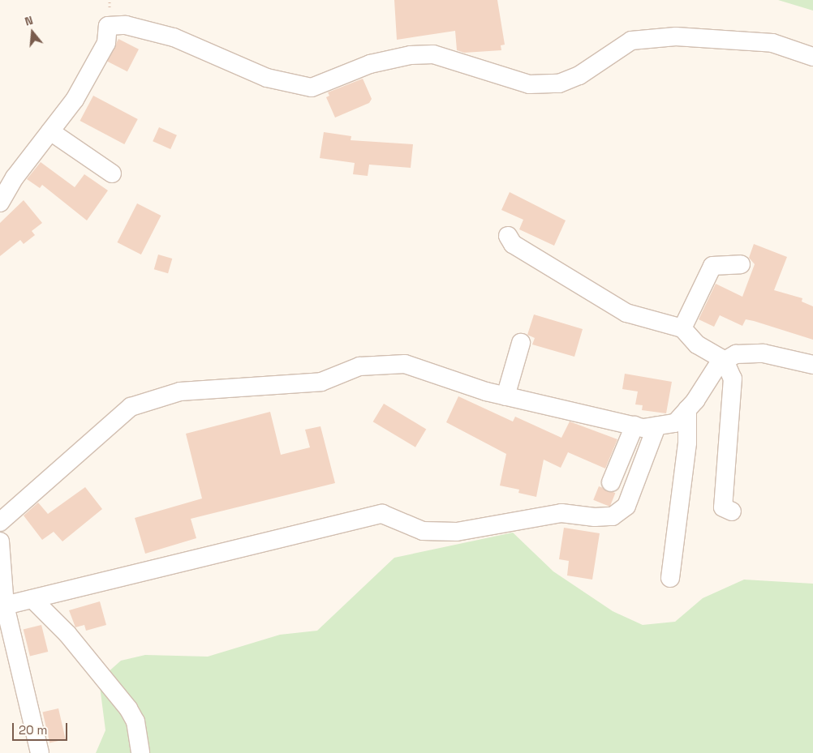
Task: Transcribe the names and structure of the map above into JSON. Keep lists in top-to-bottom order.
{
  "scale_bar": "20 m",
  "north": "top"
}
